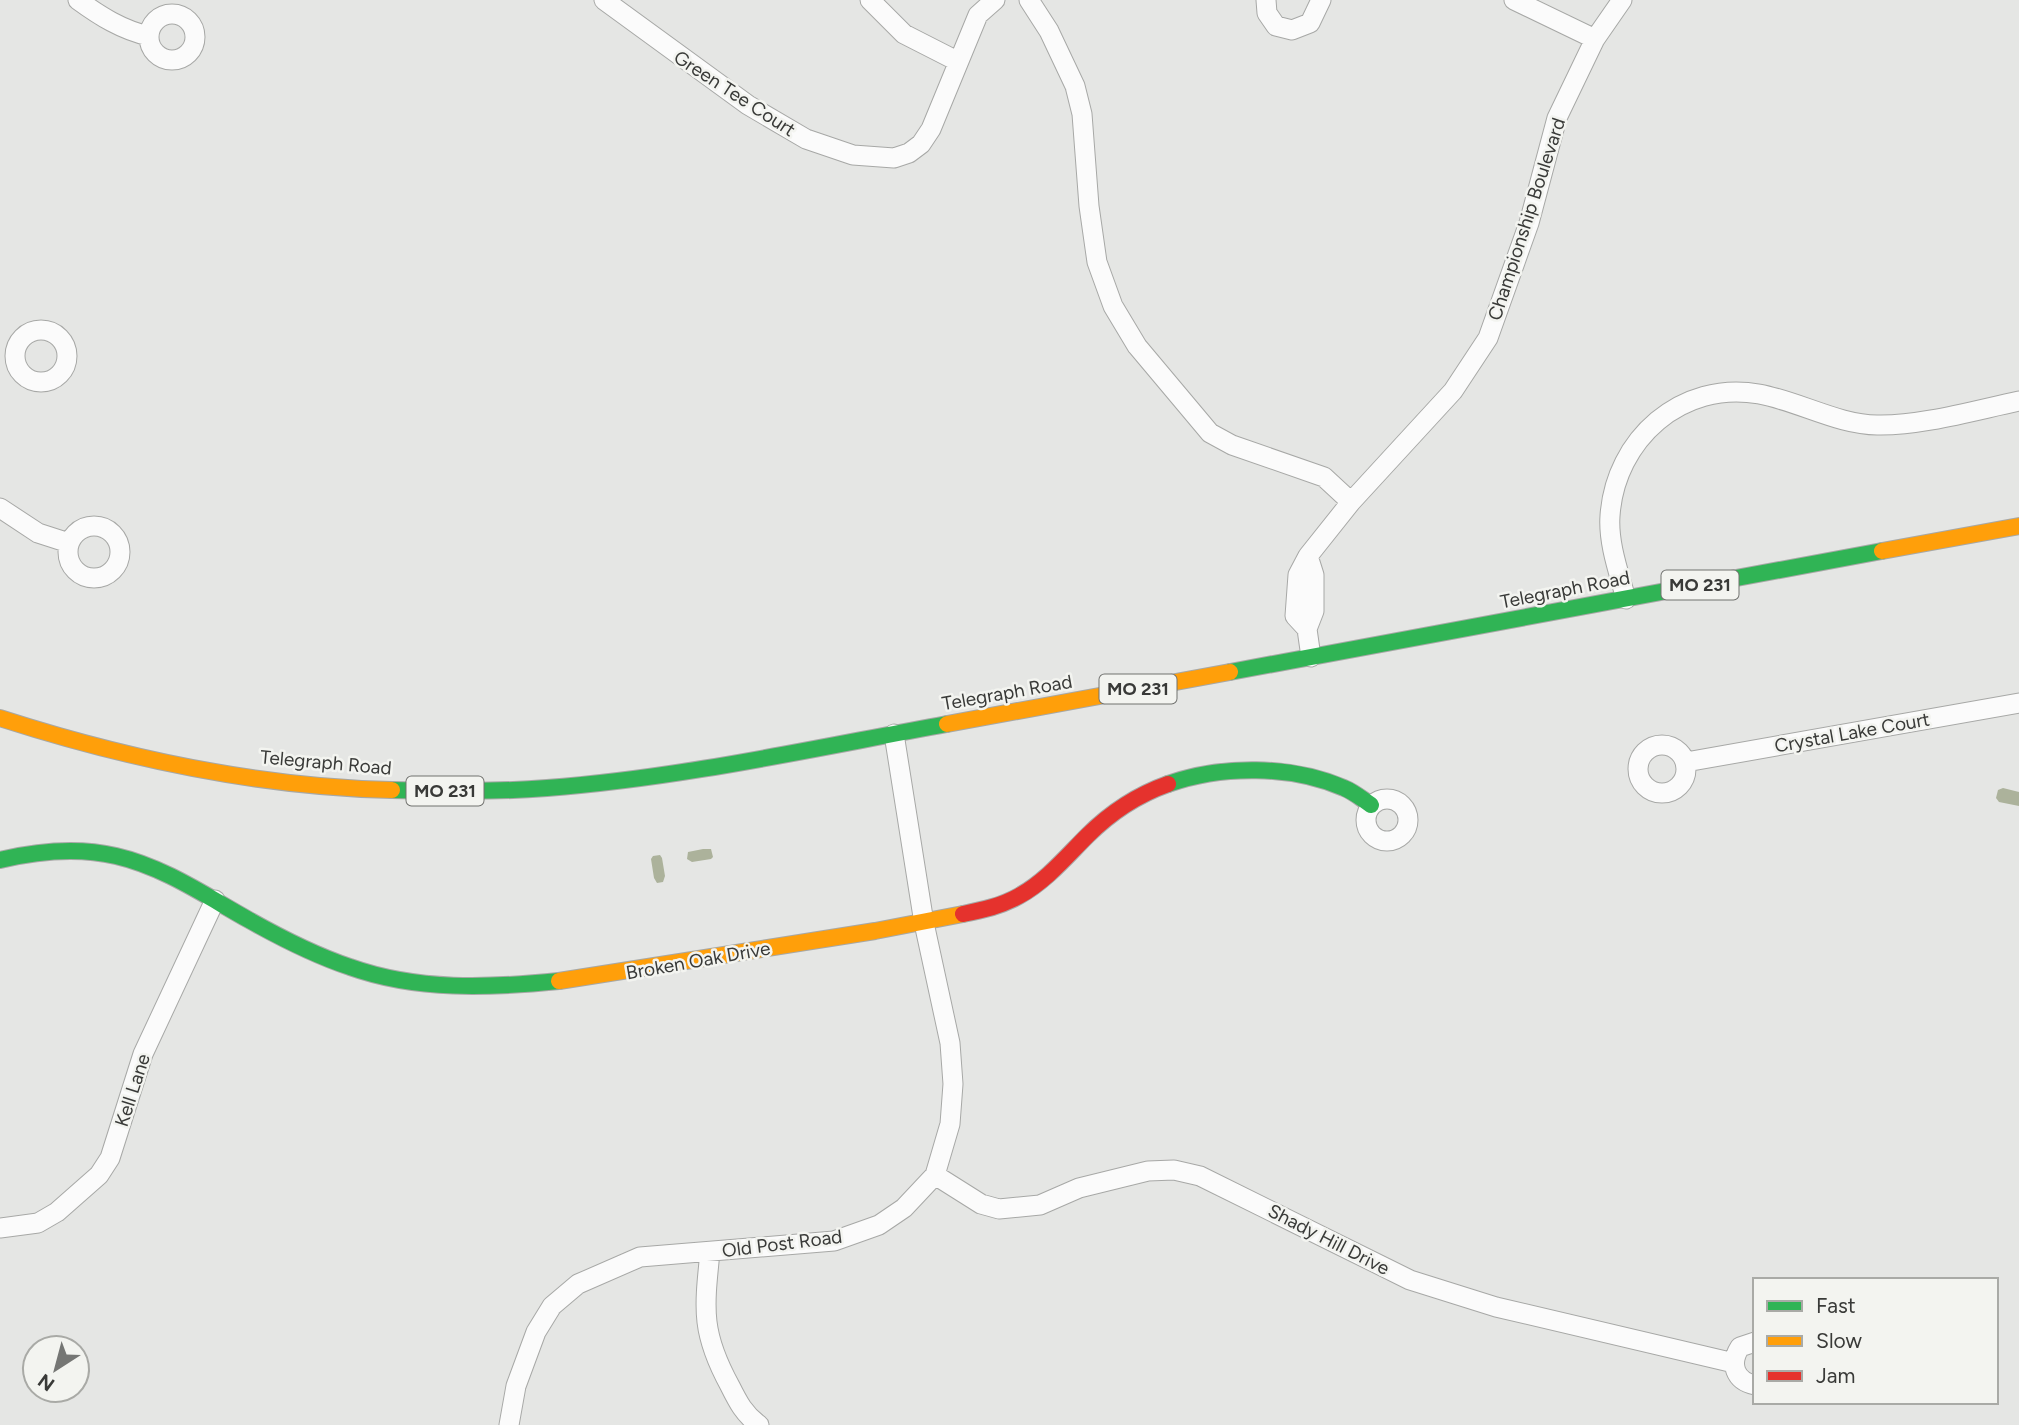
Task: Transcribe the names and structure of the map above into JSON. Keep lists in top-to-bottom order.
{
  "streets": {
    "main road": ["MO 231", "Telegraph Road", "Broken Oak Drive"],
    "street": [
      "Green Tee Court",
      "Championship Boulevard",
      "Crystal Lake Court",
      "Kell Lane",
      "Shady Hill Drive",
      "Old Post Road"
    ]
  },
  "crossings": [
    ["Championship Boulevard", "Telegraph Road"],
    ["Telegraph Road", "Old Post Road"],
    ["Broken Oak Drive", "Kell Lane"],
    ["Broken Oak Drive", "Old Post Road"],
    ["Shady Hill Drive", "Old Post Road"]
  ],
  "legend": ["Fast", "Slow", "Jam"],
  "north": "bottom left"
}
